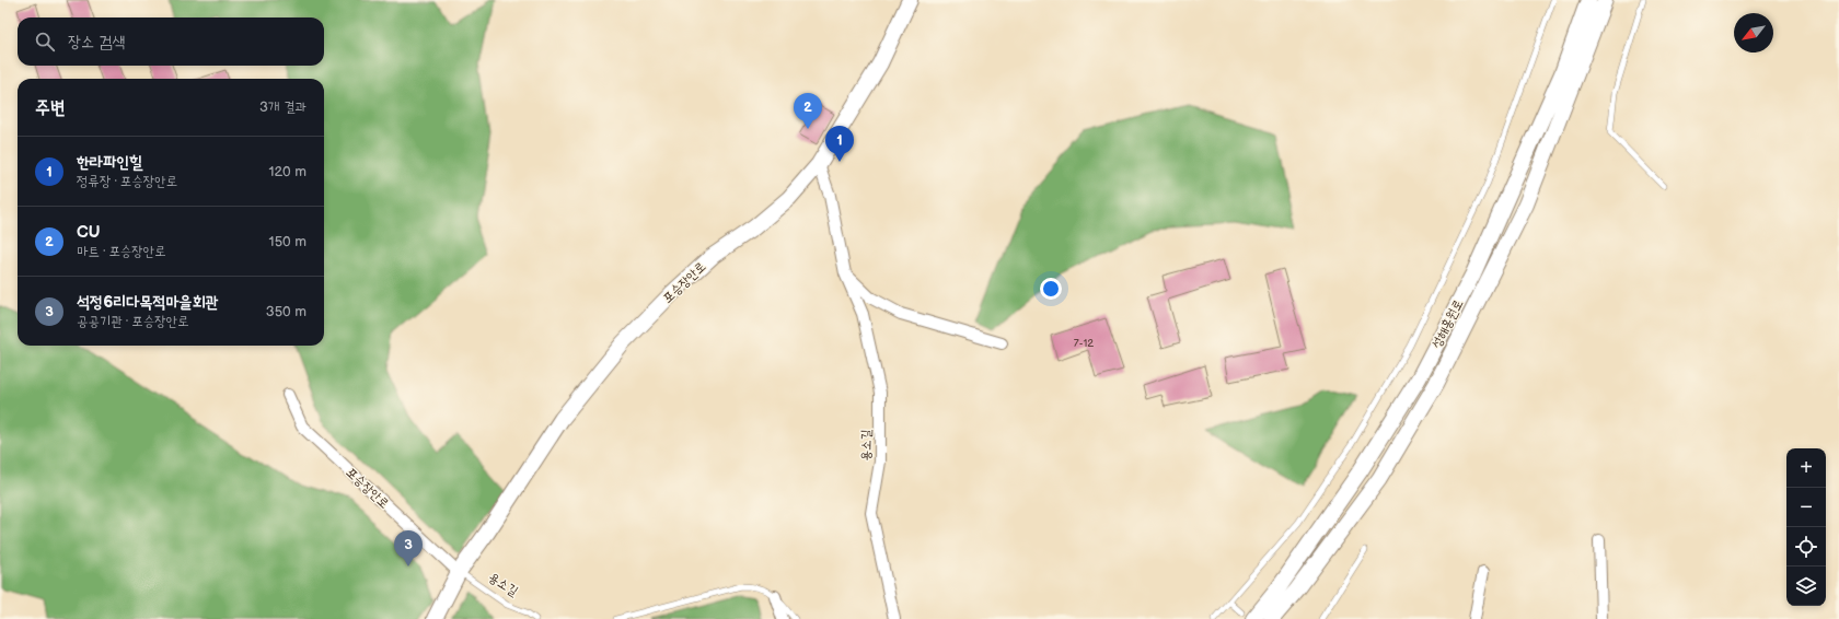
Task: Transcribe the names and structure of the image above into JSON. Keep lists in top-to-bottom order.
{
  "streets": {
    "main road": ["포승장안로", "성해홍원로"],
    "street": ["용소길"]
  },
  "crossings": [
    ["포승장안로", "용소길"]
  ],
  "house_numbers": ["7-12"],
  "north": "bottom left",
  "page": {
    "search": "장소 검색",
    "heading": ["주변", "3개 결과"],
    "pins": ["2", "1", "3"],
    "list": [
      {
        "mark": "1",
        "name": "한라파인힐",
        "note": "정류장 · 포승장안로",
        "value": "120 m"
      },
      {
        "mark": "2",
        "name": "CU",
        "note": "마트 · 포승장안로",
        "value": "150 m"
      },
      {
        "mark": "3",
        "name": "석정6리다목적마을회관",
        "note": "공공기관 · 포승장안로",
        "value": "350 m"
      }
    ],
    "map_buttons": ["+", "−"]
  }
}
